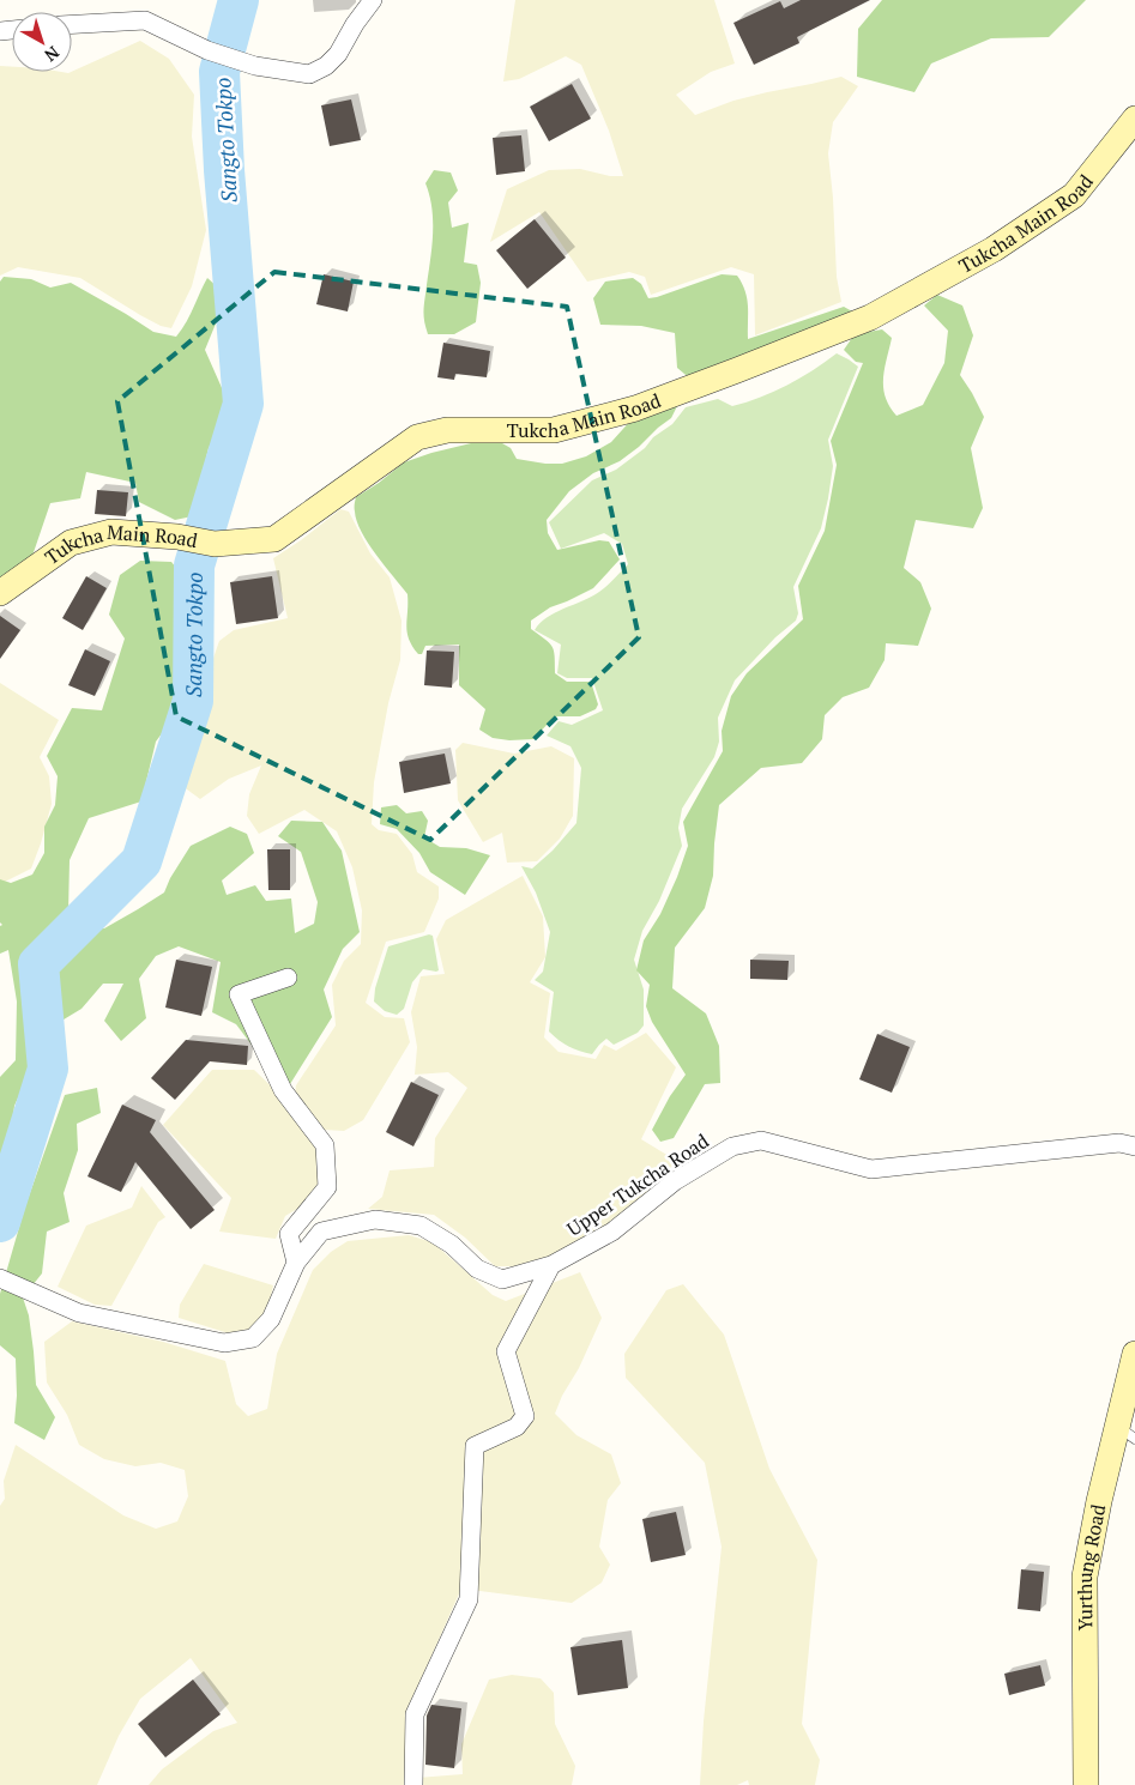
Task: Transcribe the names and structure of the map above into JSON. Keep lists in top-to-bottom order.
{
  "streets": {
    "street": ["Tukcha Main Road", "Upper Tukcha Road", "Yurthung Road"]
  },
  "water": ["Sangto Tokpo"],
  "north": "bottom right"
}
